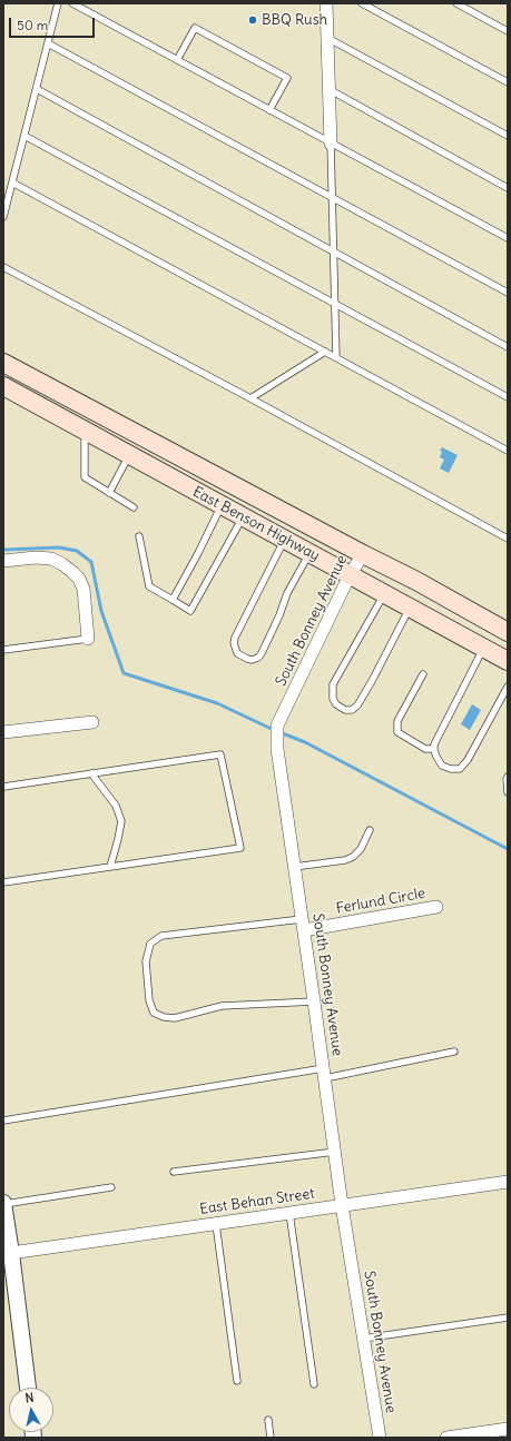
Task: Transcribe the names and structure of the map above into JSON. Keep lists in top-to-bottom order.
{
  "streets": {
    "main road": ["East Benson Highway"],
    "street": ["South Bonney Avenue", "Ferlund Circle", "East Behan Street"]
  },
  "crossings": [
    ["East Benson Highway", "South Bonney Avenue"],
    ["South Bonney Avenue", "Ferlund Circle"],
    ["South Bonney Avenue", "East Behan Street"]
  ],
  "places": ["BBQ Rush"],
  "scale_bar": "50 m",
  "north": "top"
}
